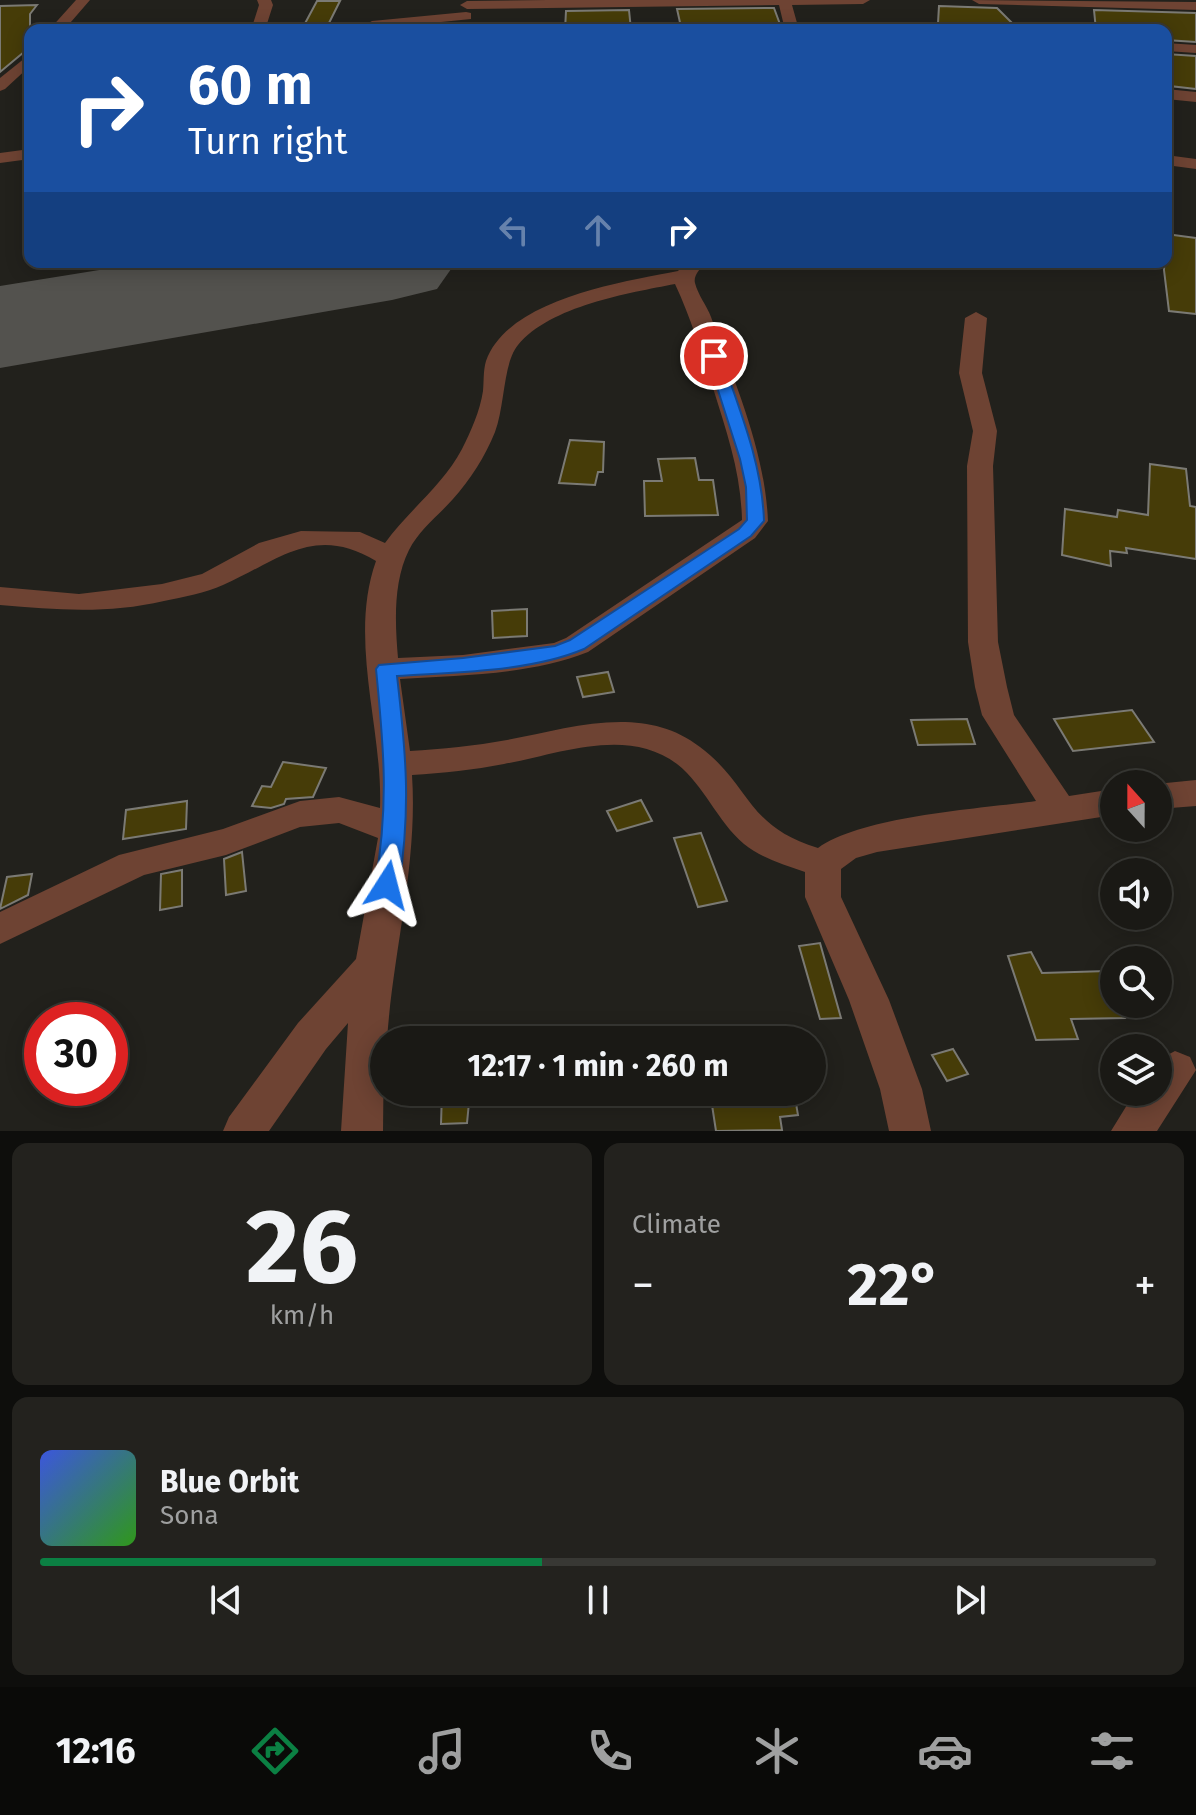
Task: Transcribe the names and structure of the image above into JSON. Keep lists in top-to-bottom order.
{
  "north": "top",
  "page": {
    "turn": ["60 m", "Turn right"],
    "limit": "30",
    "trip": "12:17 · 1 min · 260 m",
    "tile": [
      ["26", "km/h"],
      "Climate"
    ],
    "heat": ["−", "22°", "+"],
    "song": ["Blue Orbit", "Sona"],
    "tabs": "12:16"
  }
}
